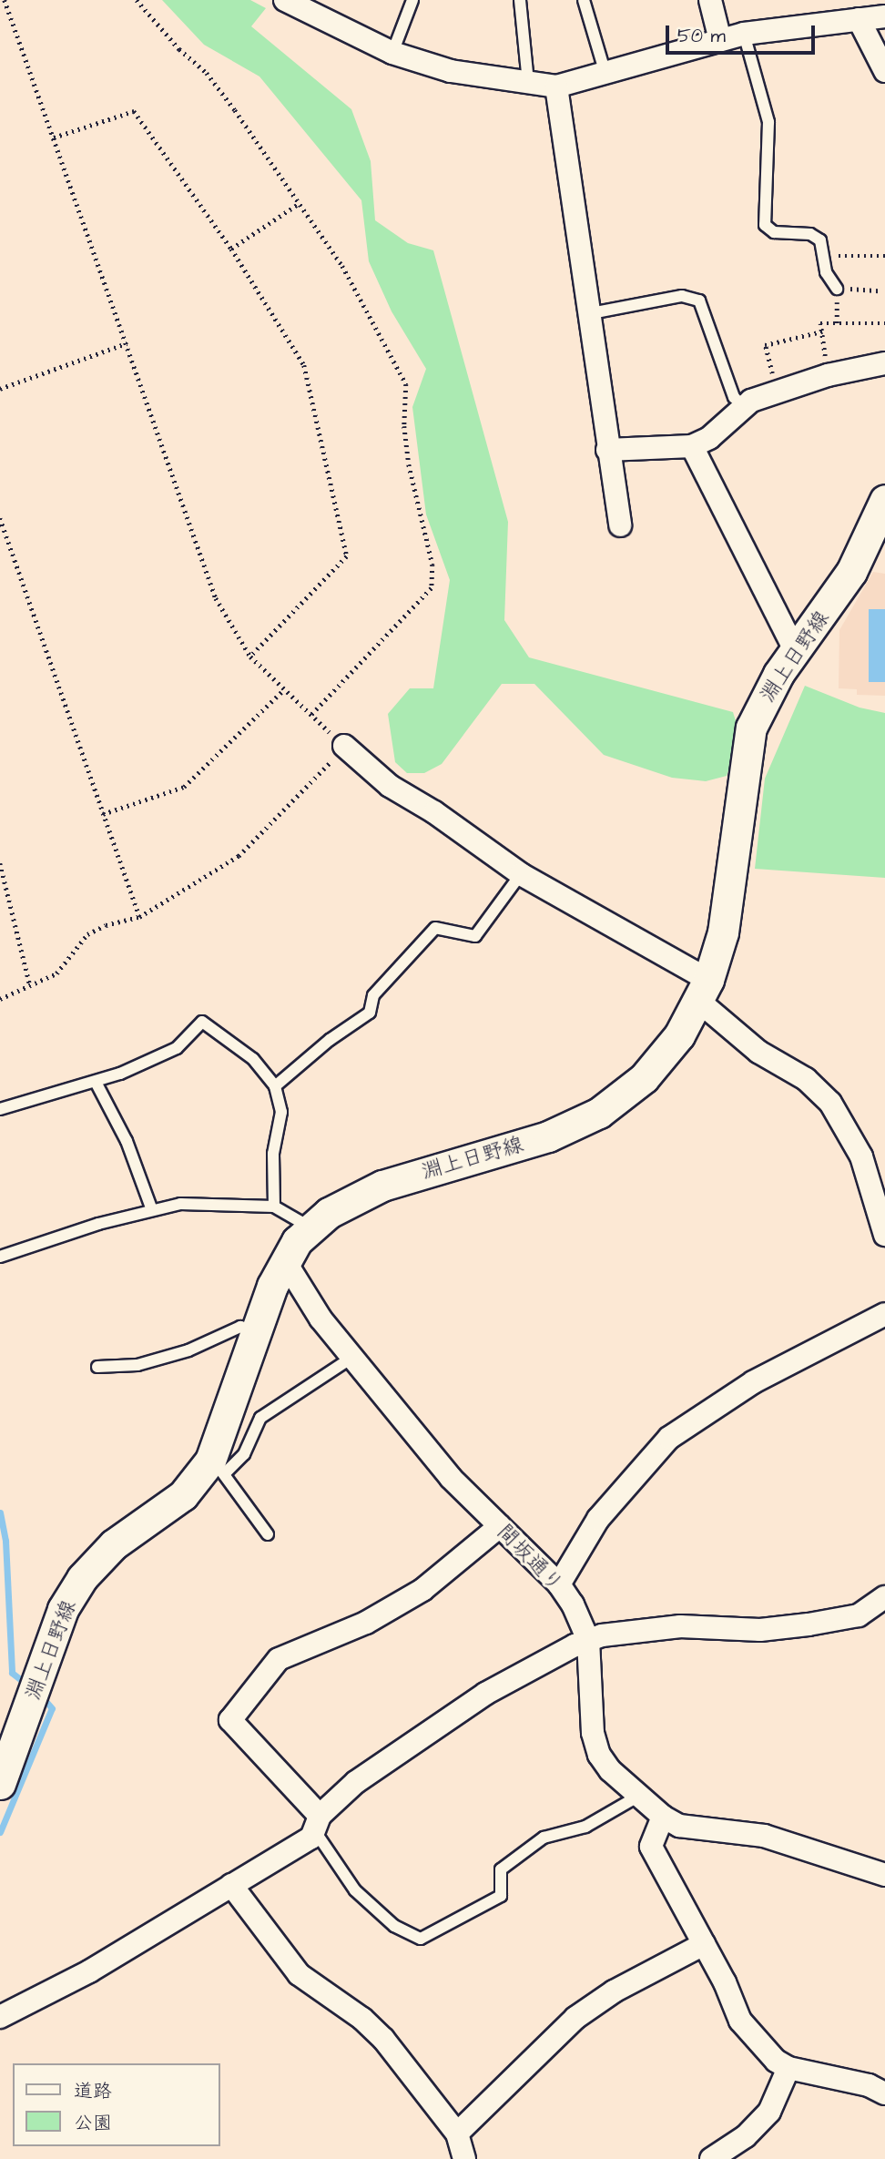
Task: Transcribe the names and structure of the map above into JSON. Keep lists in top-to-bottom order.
{
  "streets": {
    "main road": ["淵上日野線"],
    "street": ["間坂通り"]
  },
  "crossings": [
    ["淵上日野線", "間坂通り"]
  ],
  "legend": ["道路", "公園"],
  "scale_bar": "50 m"
}
